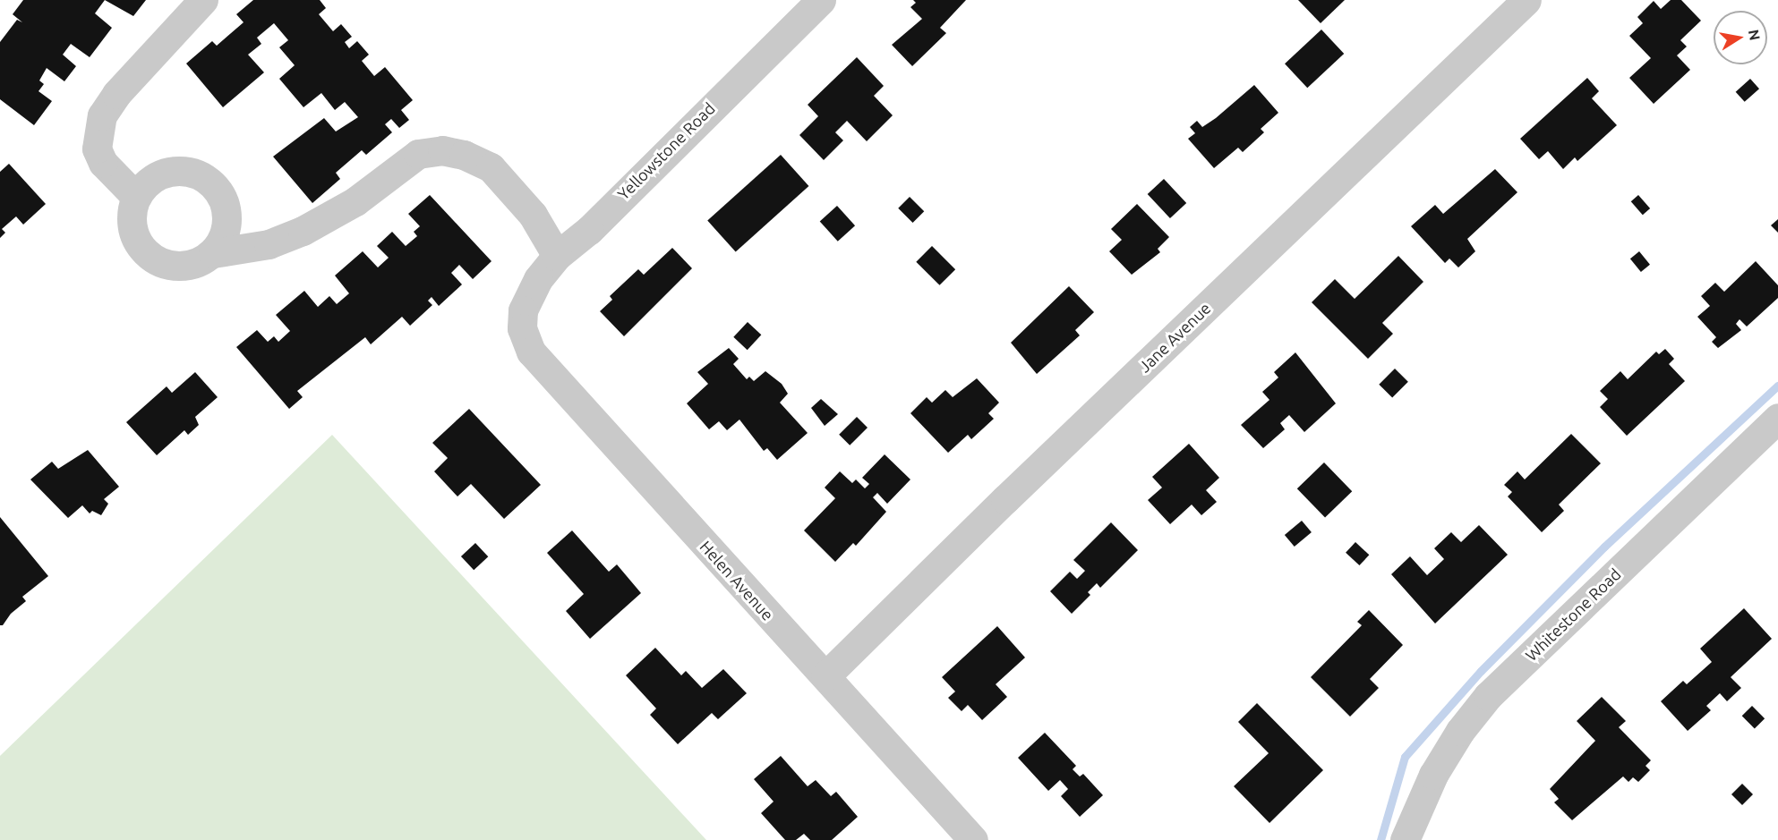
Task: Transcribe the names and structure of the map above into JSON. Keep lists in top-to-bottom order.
{
  "streets": {
    "street": [
      "Yellowstone Road",
      "Jane Avenue",
      "Helen Avenue",
      "Whitestone Road"
    ]
  },
  "crossings": [
    ["Yellowstone Road", "Helen Avenue"],
    ["Jane Avenue", "Helen Avenue"]
  ],
  "north": "right"
}
